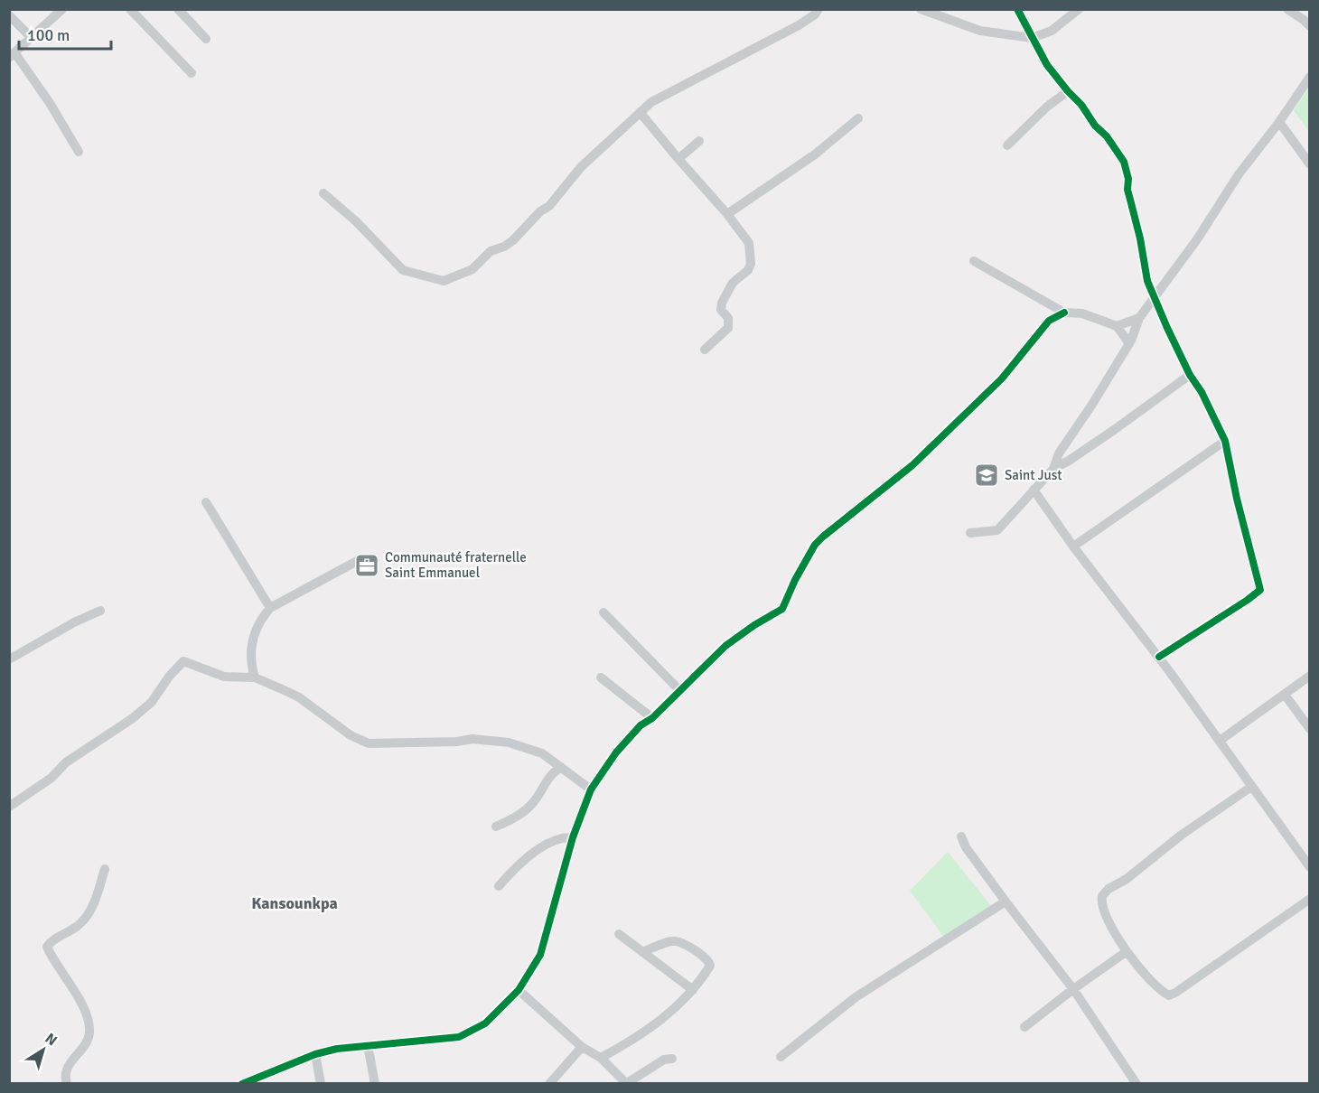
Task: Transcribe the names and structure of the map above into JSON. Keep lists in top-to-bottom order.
{
  "districts": ["Kansounkpa"],
  "places": {
    "school or university": ["Saint Just"],
    "office": ["Communauté fraternelle Saint Emmanuel"]
  },
  "scale_bar": "100 m",
  "north": "top right"
}
